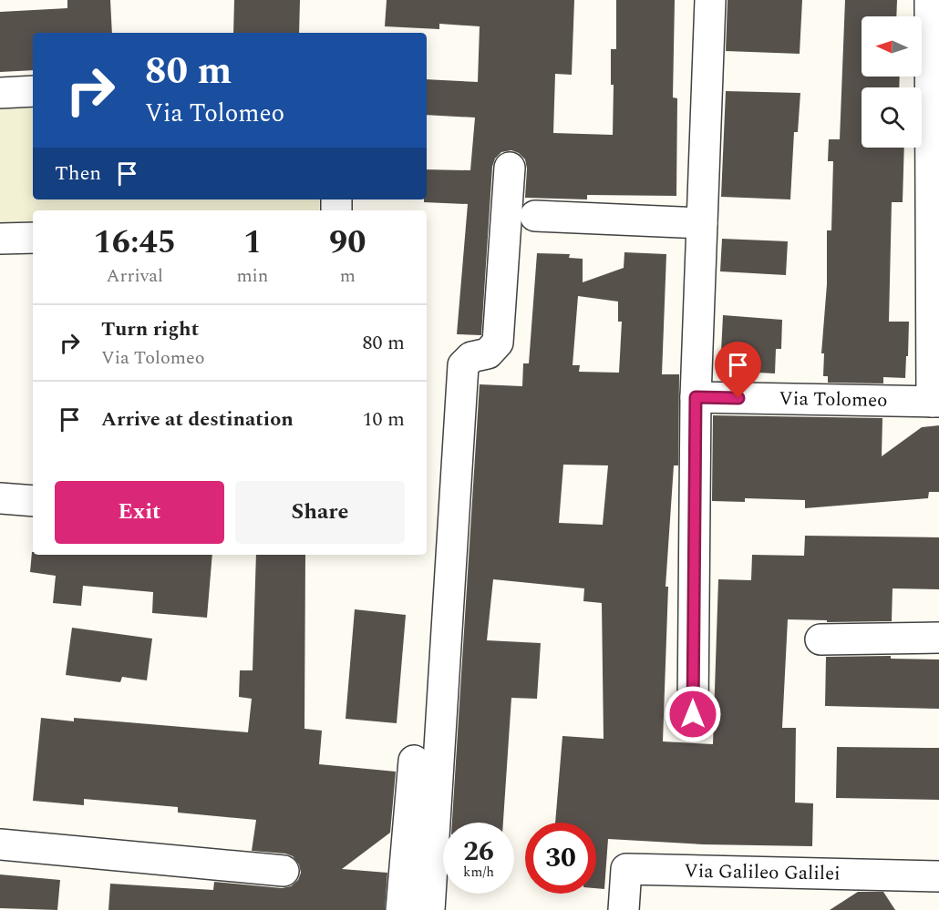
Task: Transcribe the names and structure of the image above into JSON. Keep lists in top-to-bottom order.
{
  "streets": {
    "street": ["Via Tolomeo", "Via Galileo Galilei"]
  },
  "north": "left",
  "page": {
    "turn": ["80 m", "Via Tolomeo"],
    "then": "Then",
    "eta": [
      "16:45",
      "Arrival",
      "1",
      "min",
      "90",
      "m"
    ],
    "list": [
      {
        "name": "Turn right",
        "note": "Via Tolomeo",
        "value": "80 m"
      },
      {
        "name": "Arrive at destination",
        "value": "10 m"
      }
    ],
    "buttons": ["Exit", "Share"],
    "speed": "26 km/h",
    "limit": "30"
  }
}
